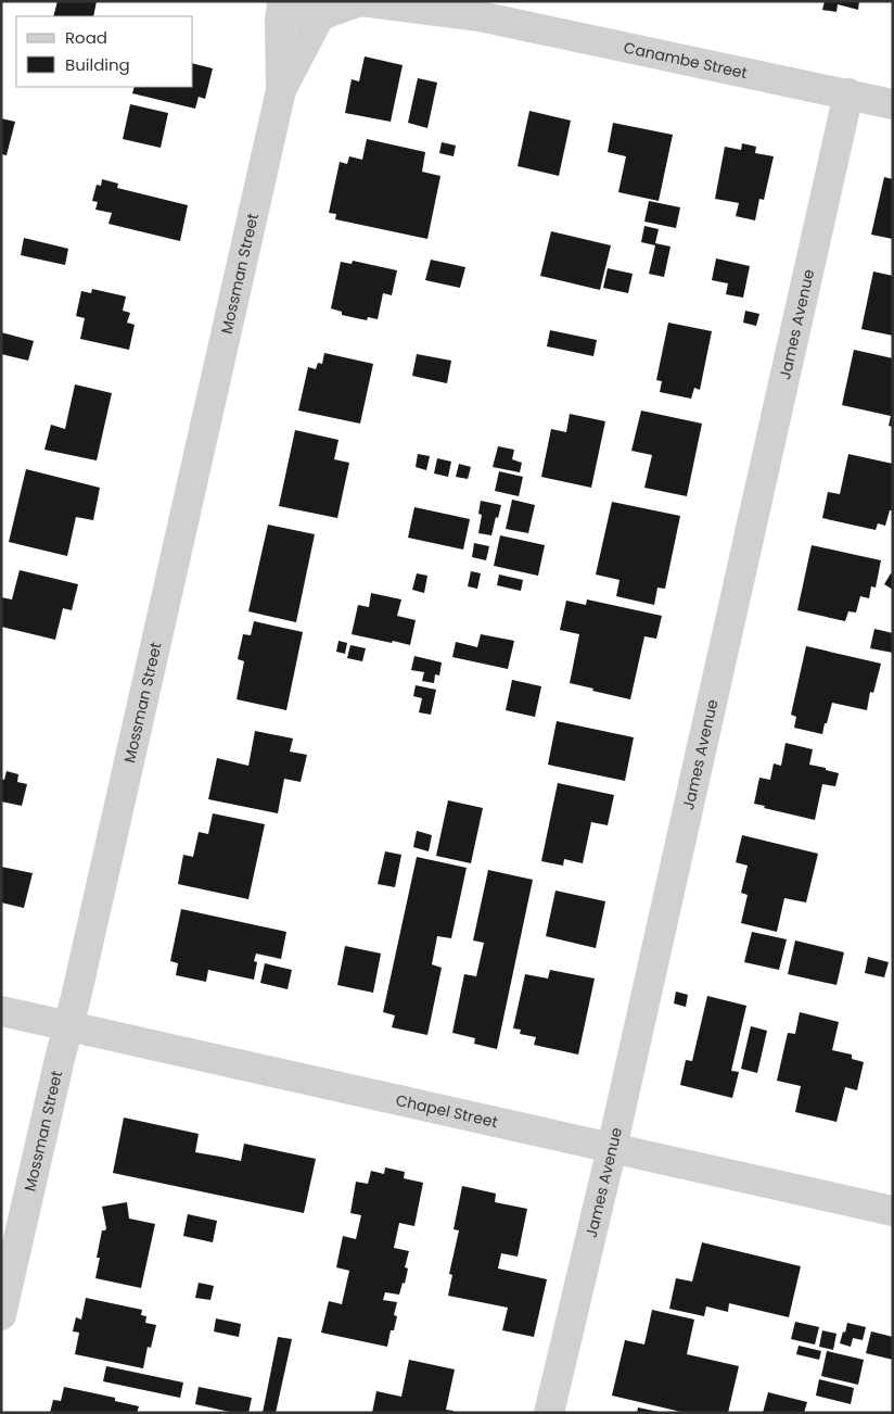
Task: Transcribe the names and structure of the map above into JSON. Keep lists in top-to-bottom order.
{
  "streets": {
    "street": [
      "Canambe Street",
      "Mossman Street",
      "James Avenue",
      "Chapel Street"
    ]
  },
  "crossings": [
    ["Canambe Street", "James Avenue"],
    ["Mossman Street", "Chapel Street"],
    ["James Avenue", "Chapel Street"]
  ],
  "legend": ["Road", "Building"]
}
